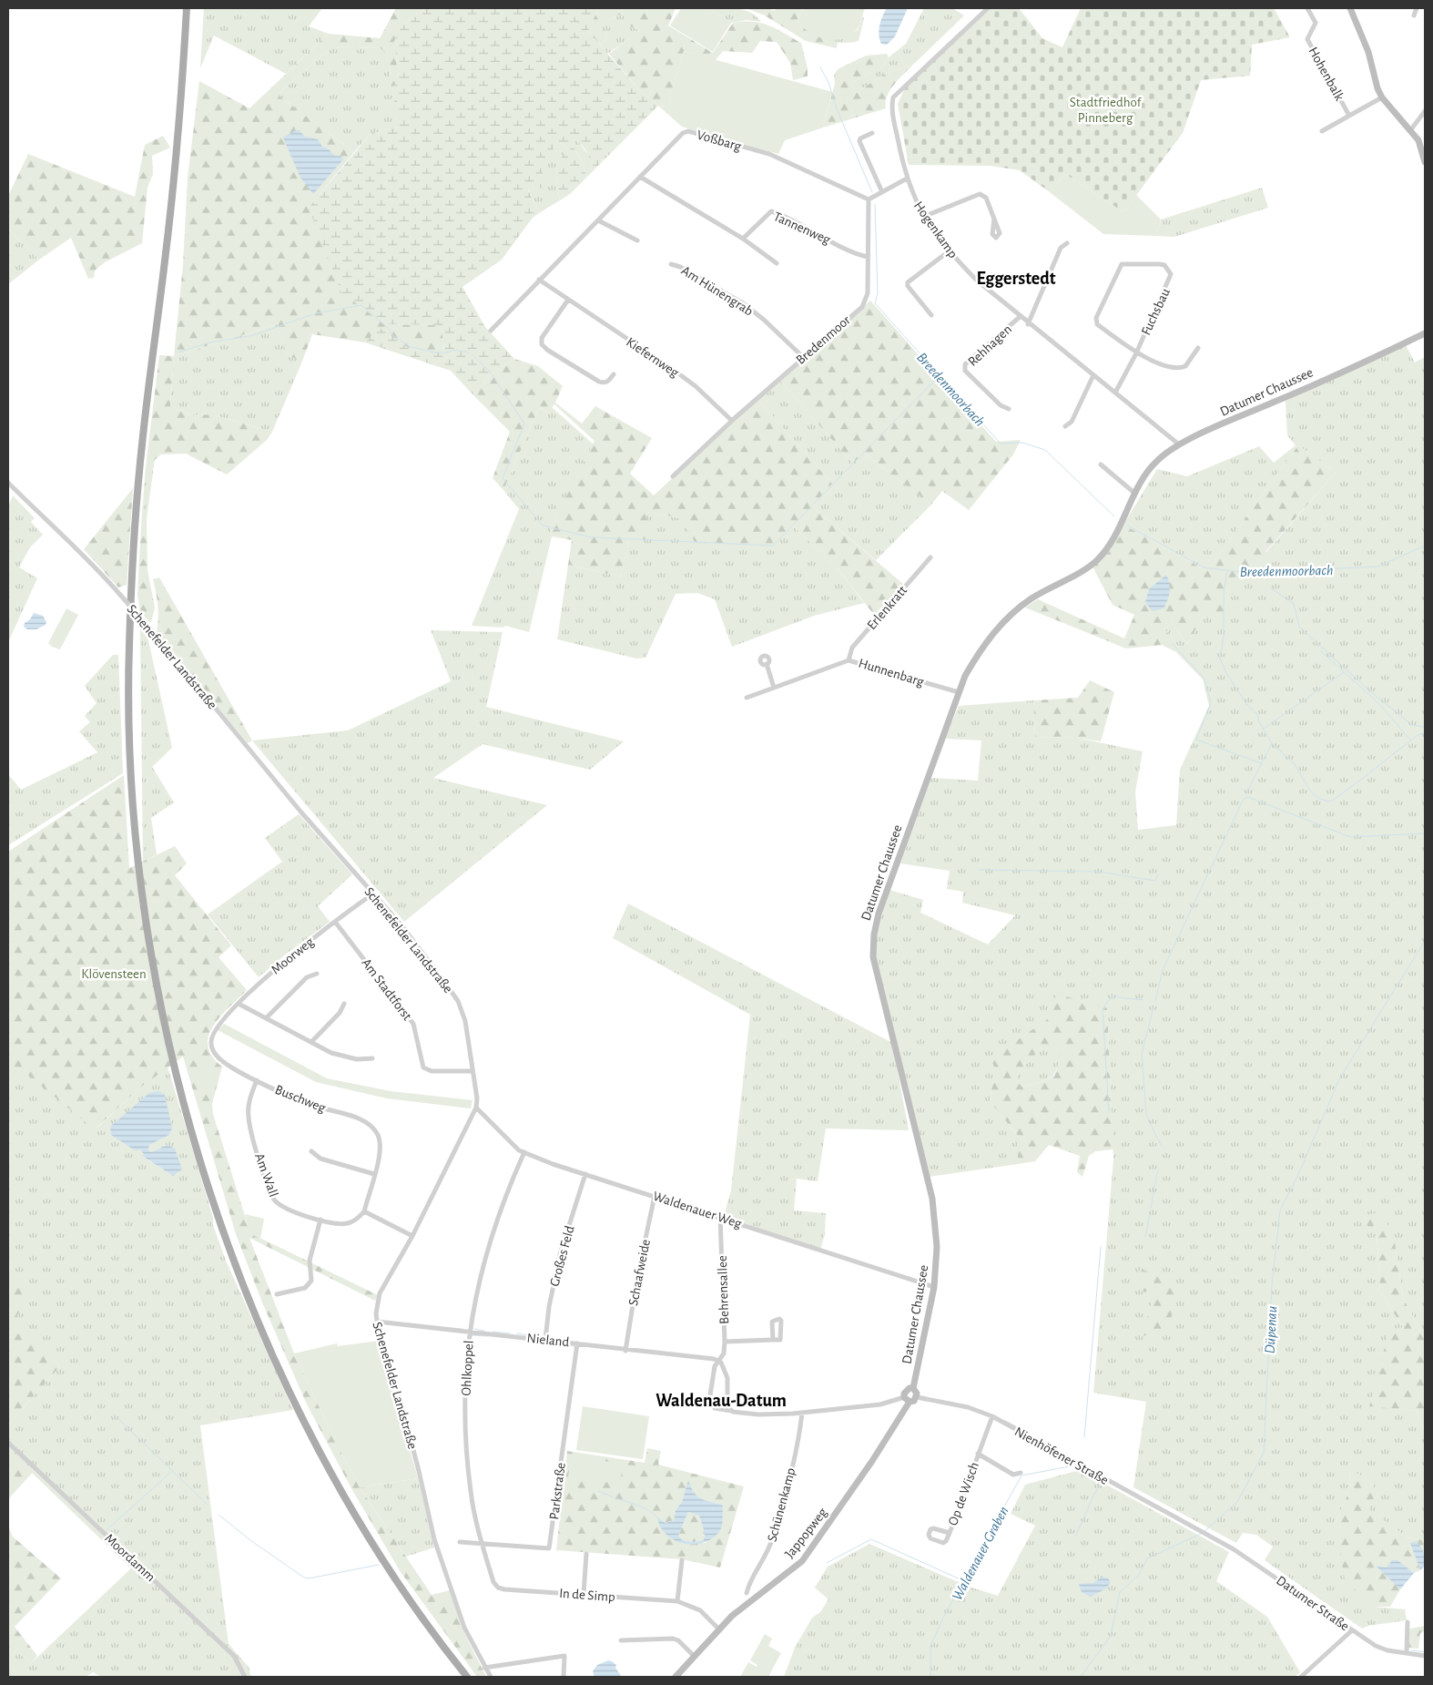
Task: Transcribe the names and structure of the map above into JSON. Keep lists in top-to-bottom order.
{
  "streets": {
    "street": [
      "Hohenbalk",
      "Voßbarg",
      "Tannenweg",
      "Hogenkamp",
      "Am Hünengrab",
      "Fuchsbau",
      "Bredenmoor",
      "Rehhagen",
      "Kiefernweg",
      "Datumer Chaussee",
      "Erlenkratt",
      "Schenefelder Landstraße",
      "Hunnenbarg",
      "Moorweg",
      "Am Stadtforst",
      "Buschweg",
      "Am Wall",
      "Waldenauer Weg",
      "Großes Feld",
      "Schaafweide",
      "Behrensallee",
      "Nieland",
      "Ohlkoppel",
      "Nienhöfener Straße",
      "Parkstraße",
      "Op de Wisch",
      "Schünenkamp",
      "Jappopweg",
      "Moordamm",
      "In de Simp",
      "Datumer Straße"
    ]
  },
  "crossings": [
    ["Voßbarg", "Bredenmoor"],
    ["Voßbarg", "Kiefernweg"],
    ["Tannenweg", "Bredenmoor"],
    ["Hogenkamp", "Fuchsbau"],
    ["Hogenkamp", "Rehhagen"],
    ["Hogenkamp", "Datumer Chaussee"],
    ["Am Hünengrab", "Bredenmoor"],
    ["Bredenmoor", "Kiefernweg"],
    ["Datumer Chaussee", "Hunnenbarg"],
    ["Datumer Chaussee", "Waldenauer Weg"],
    ["Datumer Chaussee", "Nienhöfener Straße"],
    ["Datumer Chaussee", "Jappopweg"],
    ["Erlenkratt", "Hunnenbarg"],
    ["Schenefelder Landstraße", "Moorweg"],
    ["Schenefelder Landstraße", "Am Stadtforst"],
    ["Schenefelder Landstraße", "Waldenauer Weg"],
    ["Schenefelder Landstraße", "Nieland"],
    ["Moorweg", "Am Stadtforst"],
    ["Moorweg", "Buschweg"],
    ["Buschweg", "Am Wall"],
    ["Waldenauer Weg", "Großes Feld"],
    ["Waldenauer Weg", "Schaafweide"],
    ["Waldenauer Weg", "Behrensallee"],
    ["Waldenauer Weg", "Ohlkoppel"],
    ["Großes Feld", "Nieland"],
    ["Schaafweide", "Nieland"],
    ["Behrensallee", "Nieland"],
    ["Nieland", "Ohlkoppel"],
    ["Nieland", "Parkstraße"],
    ["Ohlkoppel", "Parkstraße"],
    ["Ohlkoppel", "In de Simp"],
    ["Nienhöfener Straße", "Op de Wisch"],
    ["Nienhöfener Straße", "Jappopweg"],
    ["Nienhöfener Straße", "Datumer Straße"],
    ["Jappopweg", "In de Simp"]
  ],
  "districts": ["Eggerstedt", "Waldenau-Datum"],
  "water": ["Breedenmoorbach", "Düpenau", "Waldenauer Graben"],
  "parks": ["Stadtfriedhof Pinneberg", "Klövensteen"]
}
